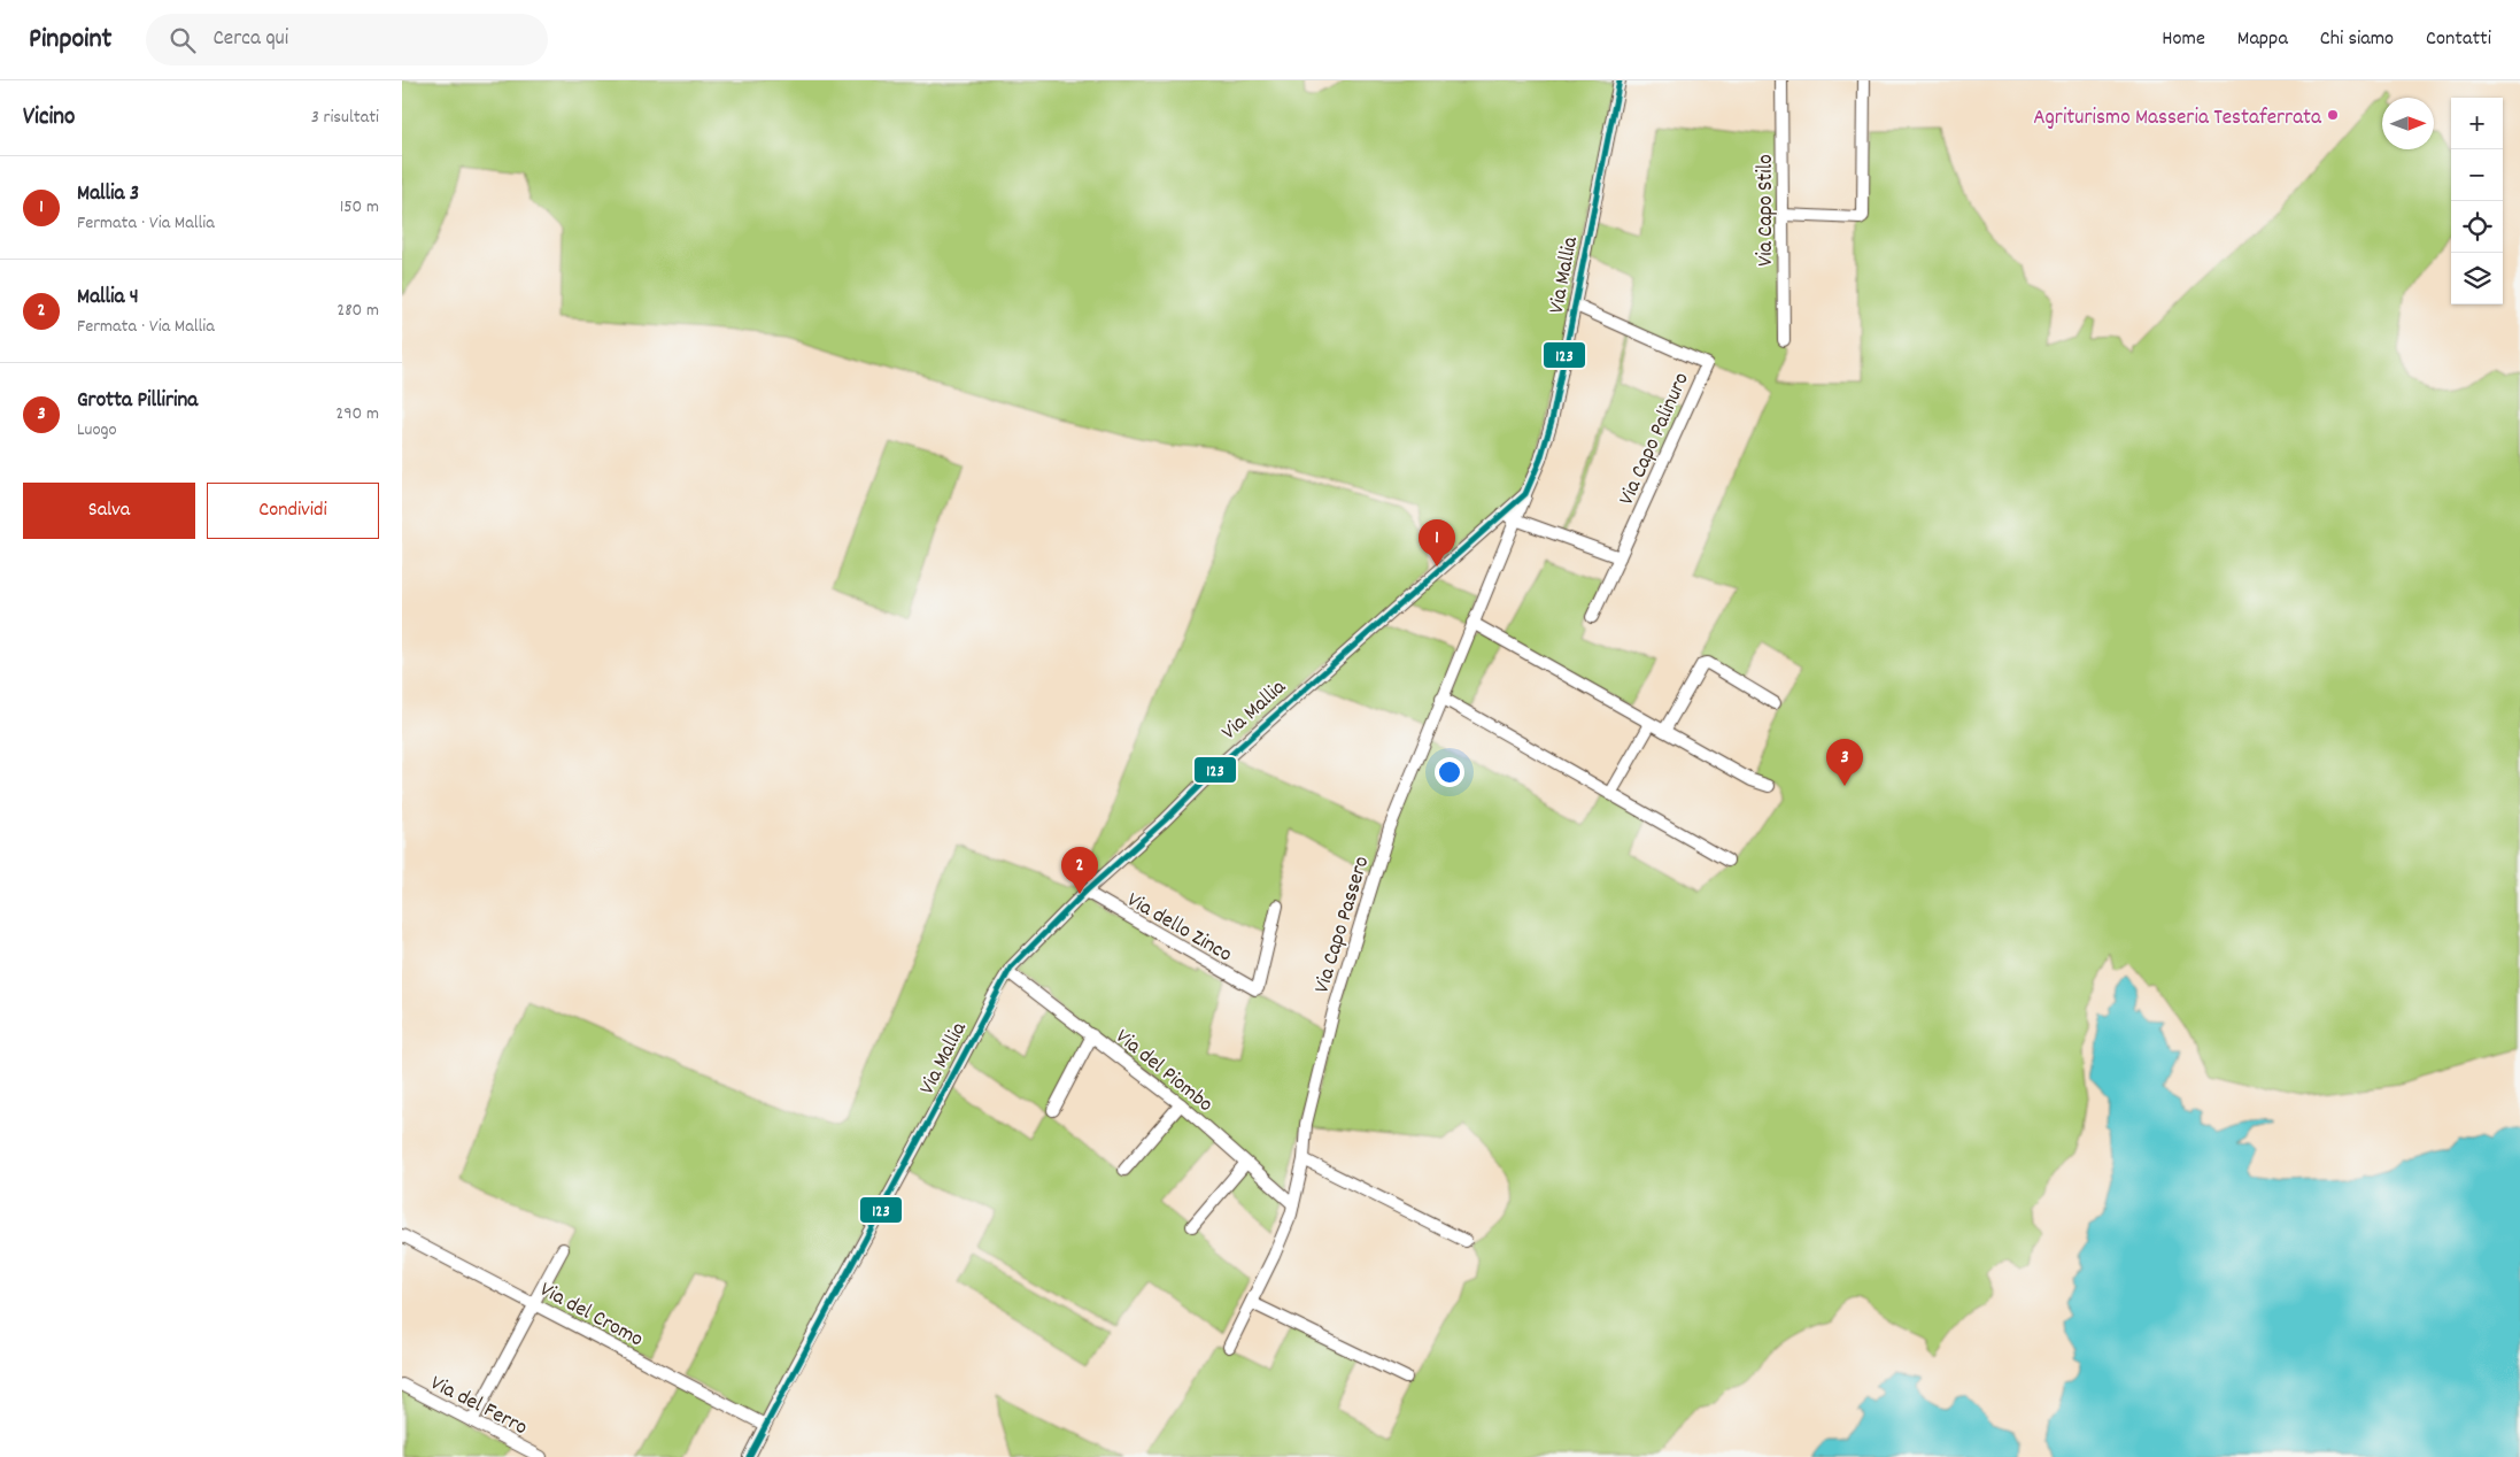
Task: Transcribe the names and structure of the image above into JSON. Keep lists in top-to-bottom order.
{
  "streets": {
    "street": [
      "Via Capo Stilo",
      "Via Mallia",
      "Via Capo Palinuro",
      "Via Capo Passero",
      "Via dello Zinco",
      "Via del Piombo",
      "Via del Cromo",
      "Via del Ferro"
    ]
  },
  "crossings": [
    ["Via Mallia", "Via Capo Palinuro"],
    ["Via Mallia", "Via Capo Passero"],
    ["Via Mallia", "Via dello Zinco"],
    ["Via Mallia", "Via del Piombo"],
    ["Via Mallia", "Via del Cromo"],
    ["Via Capo Passero", "Via del Piombo"]
  ],
  "places": ["Agriturismo Masseria Testaferrata"],
  "lines": ["transit line 123"],
  "north": "right",
  "page": {
    "header": "Pinpoint",
    "search": "Cerca qui",
    "nav": [
      "Home",
      "Mappa",
      "Chi siamo",
      "Contatti"
    ],
    "heading": ["Vicino", "3 risultati"],
    "map_buttons": ["+", "−"],
    "list": [
      {
        "mark": "1",
        "name": "Mallia 3",
        "note": "Fermata · Via Mallia",
        "value": "150 m"
      },
      {
        "mark": "2",
        "name": "Mallia 4",
        "note": "Fermata · Via Mallia",
        "value": "280 m"
      },
      {
        "mark": "3",
        "name": "Grotta Pillirina",
        "note": "Luogo",
        "value": "290 m"
      }
    ],
    "buttons": ["Salva", "Condividi"],
    "pins": ["1", "3", "2"]
  }
}
